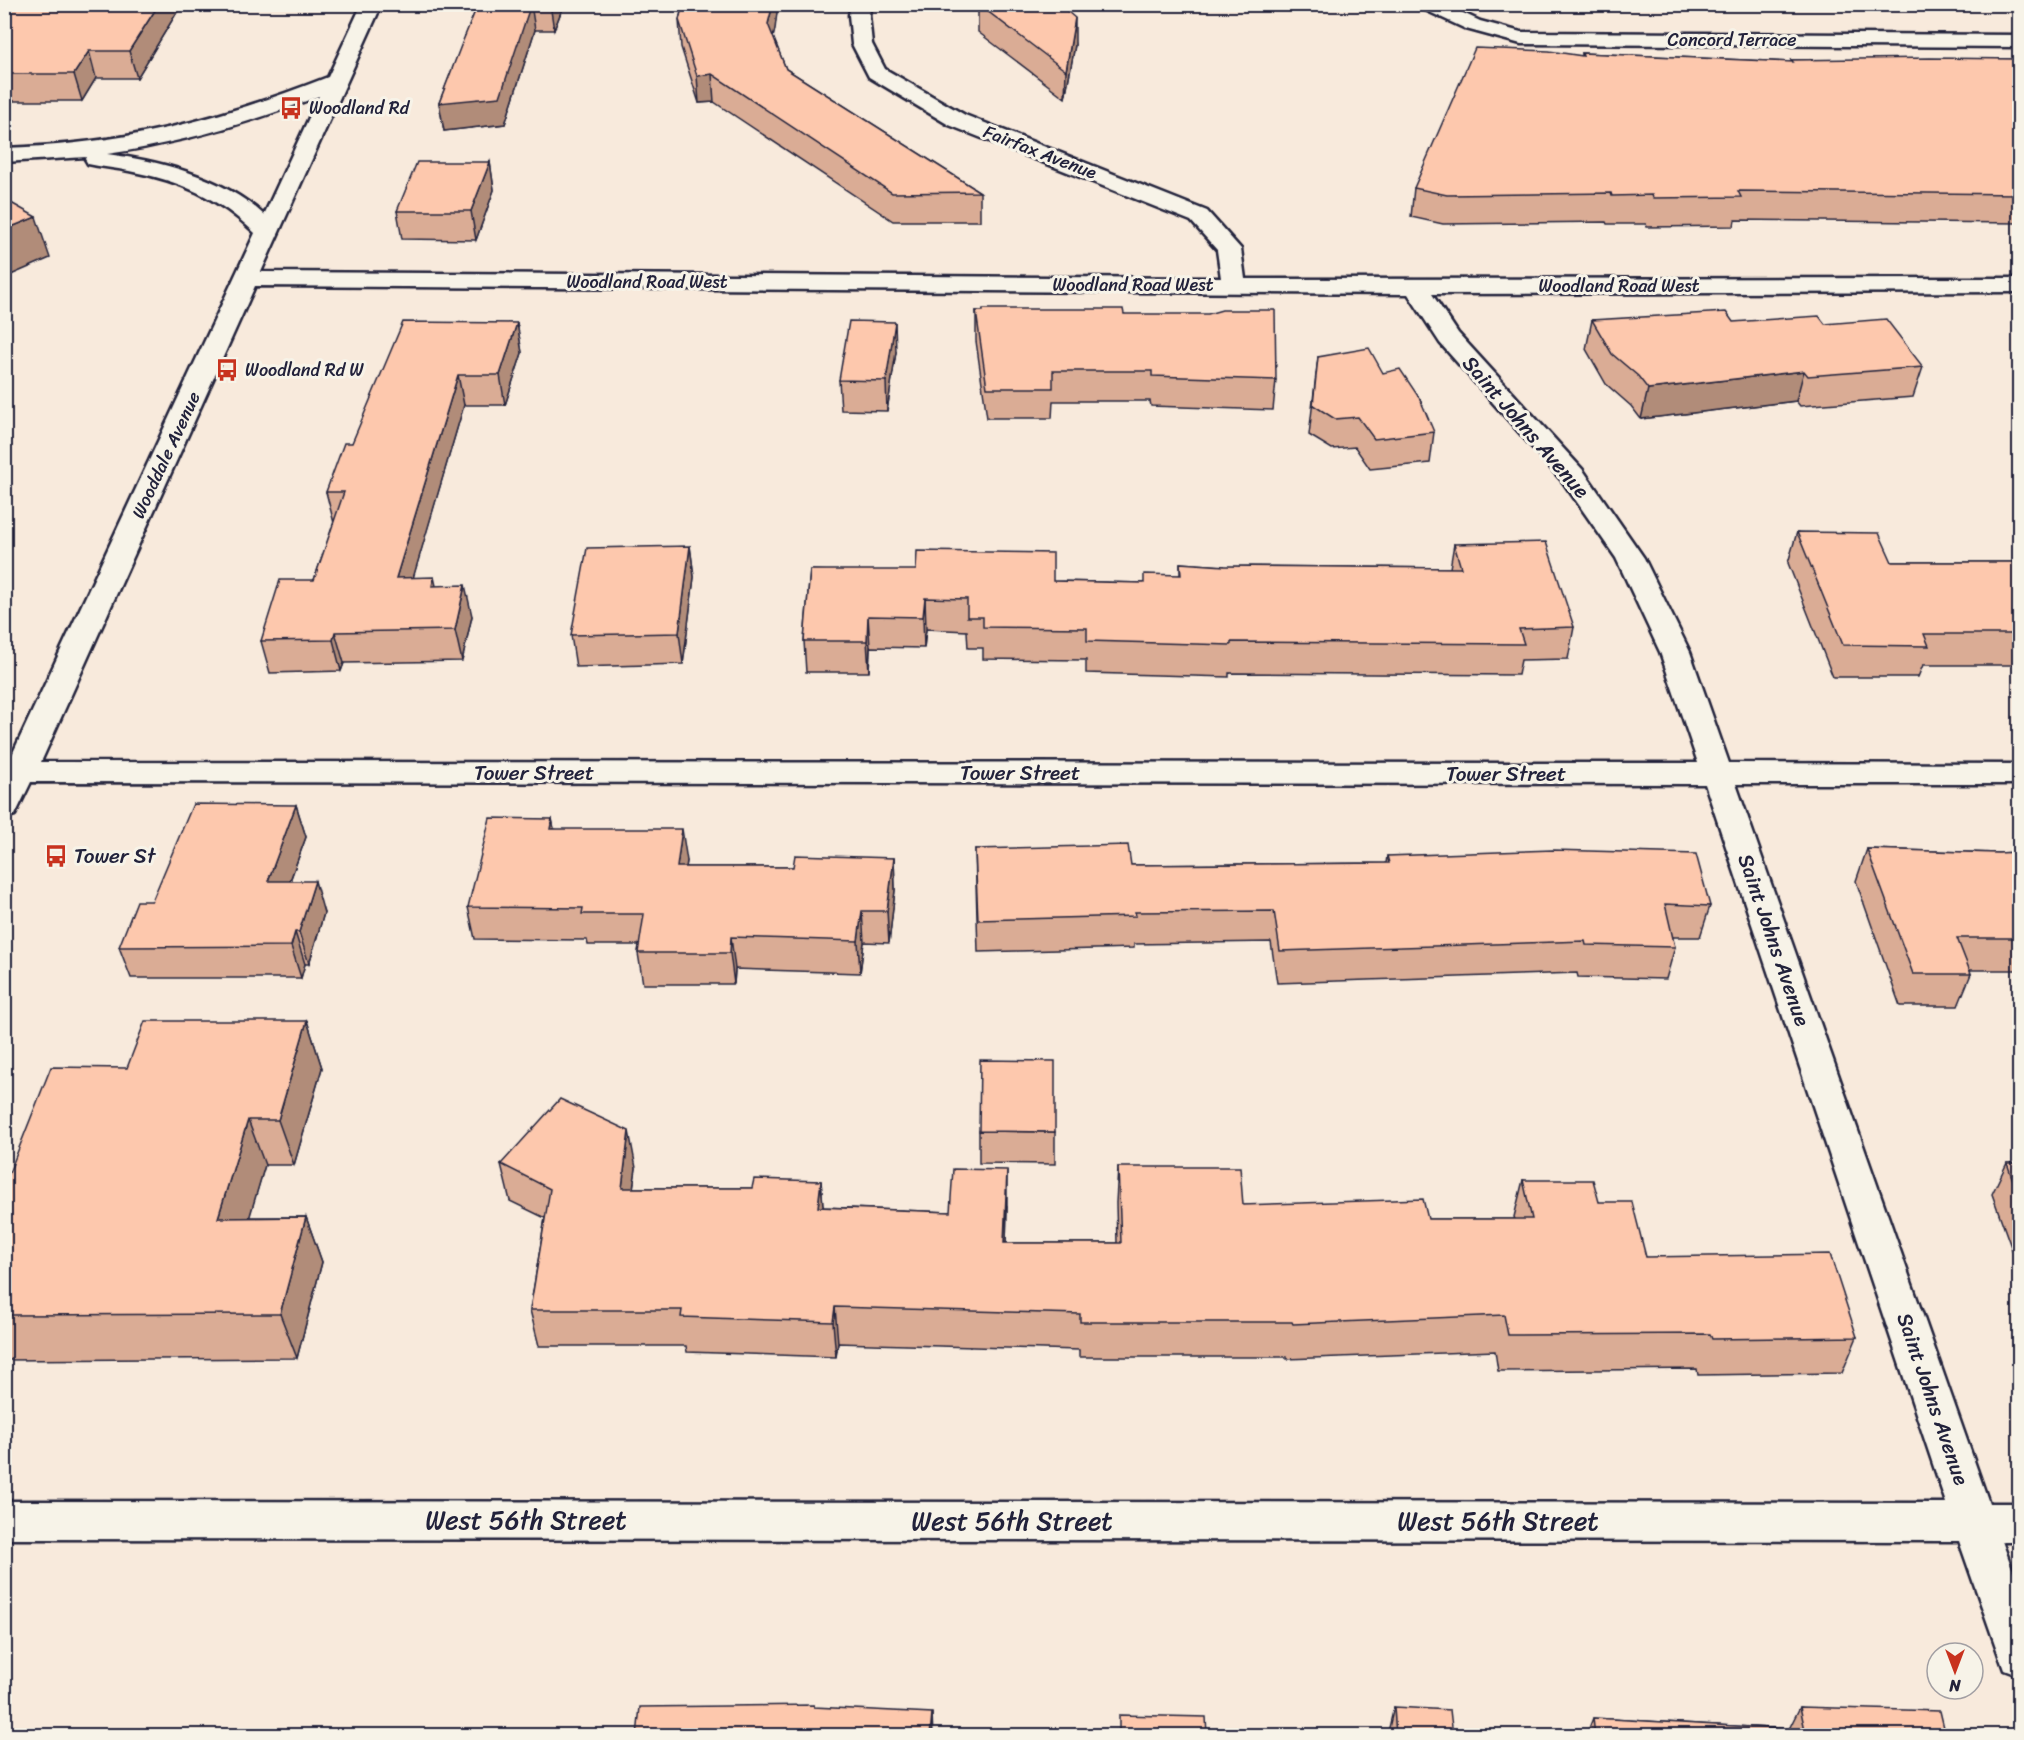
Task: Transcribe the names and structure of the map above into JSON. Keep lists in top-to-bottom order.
{
  "streets": {
    "street": [
      "Concord Terrace",
      "Fairfax Avenue",
      "Woodland Road West",
      "Saint Johns Avenue",
      "Wooddale Avenue",
      "Tower Street",
      "West 56th Street"
    ]
  },
  "crossings": [
    ["Fairfax Avenue", "Woodland Road West"],
    ["Woodland Road West", "Saint Johns Avenue"],
    ["Woodland Road West", "Wooddale Avenue"],
    ["Saint Johns Avenue", "Tower Street"],
    ["Saint Johns Avenue", "West 56th Street"],
    ["Wooddale Avenue", "Tower Street"]
  ],
  "places": {
    "bus stop": ["Woodland Rd", "Woodland Rd W", "Tower St"]
  },
  "north": "bottom"
}
